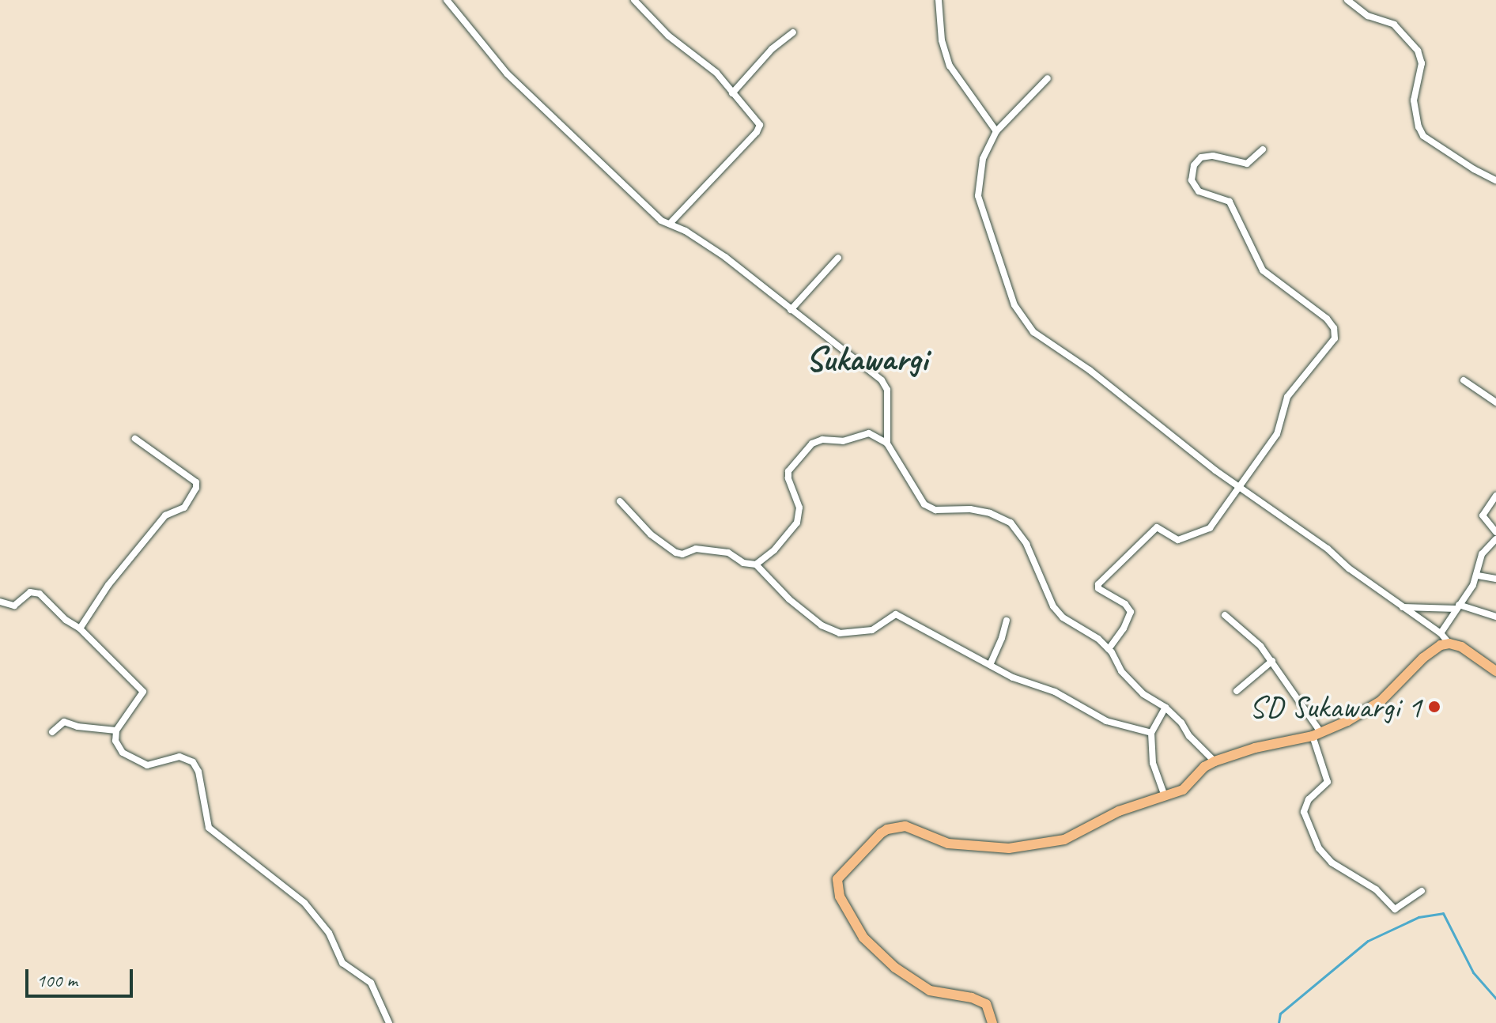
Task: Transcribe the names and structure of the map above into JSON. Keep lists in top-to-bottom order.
{
  "districts": ["Sukawargi"],
  "places": ["SD Sukawargi 1"],
  "scale_bar": "100 m"
}
